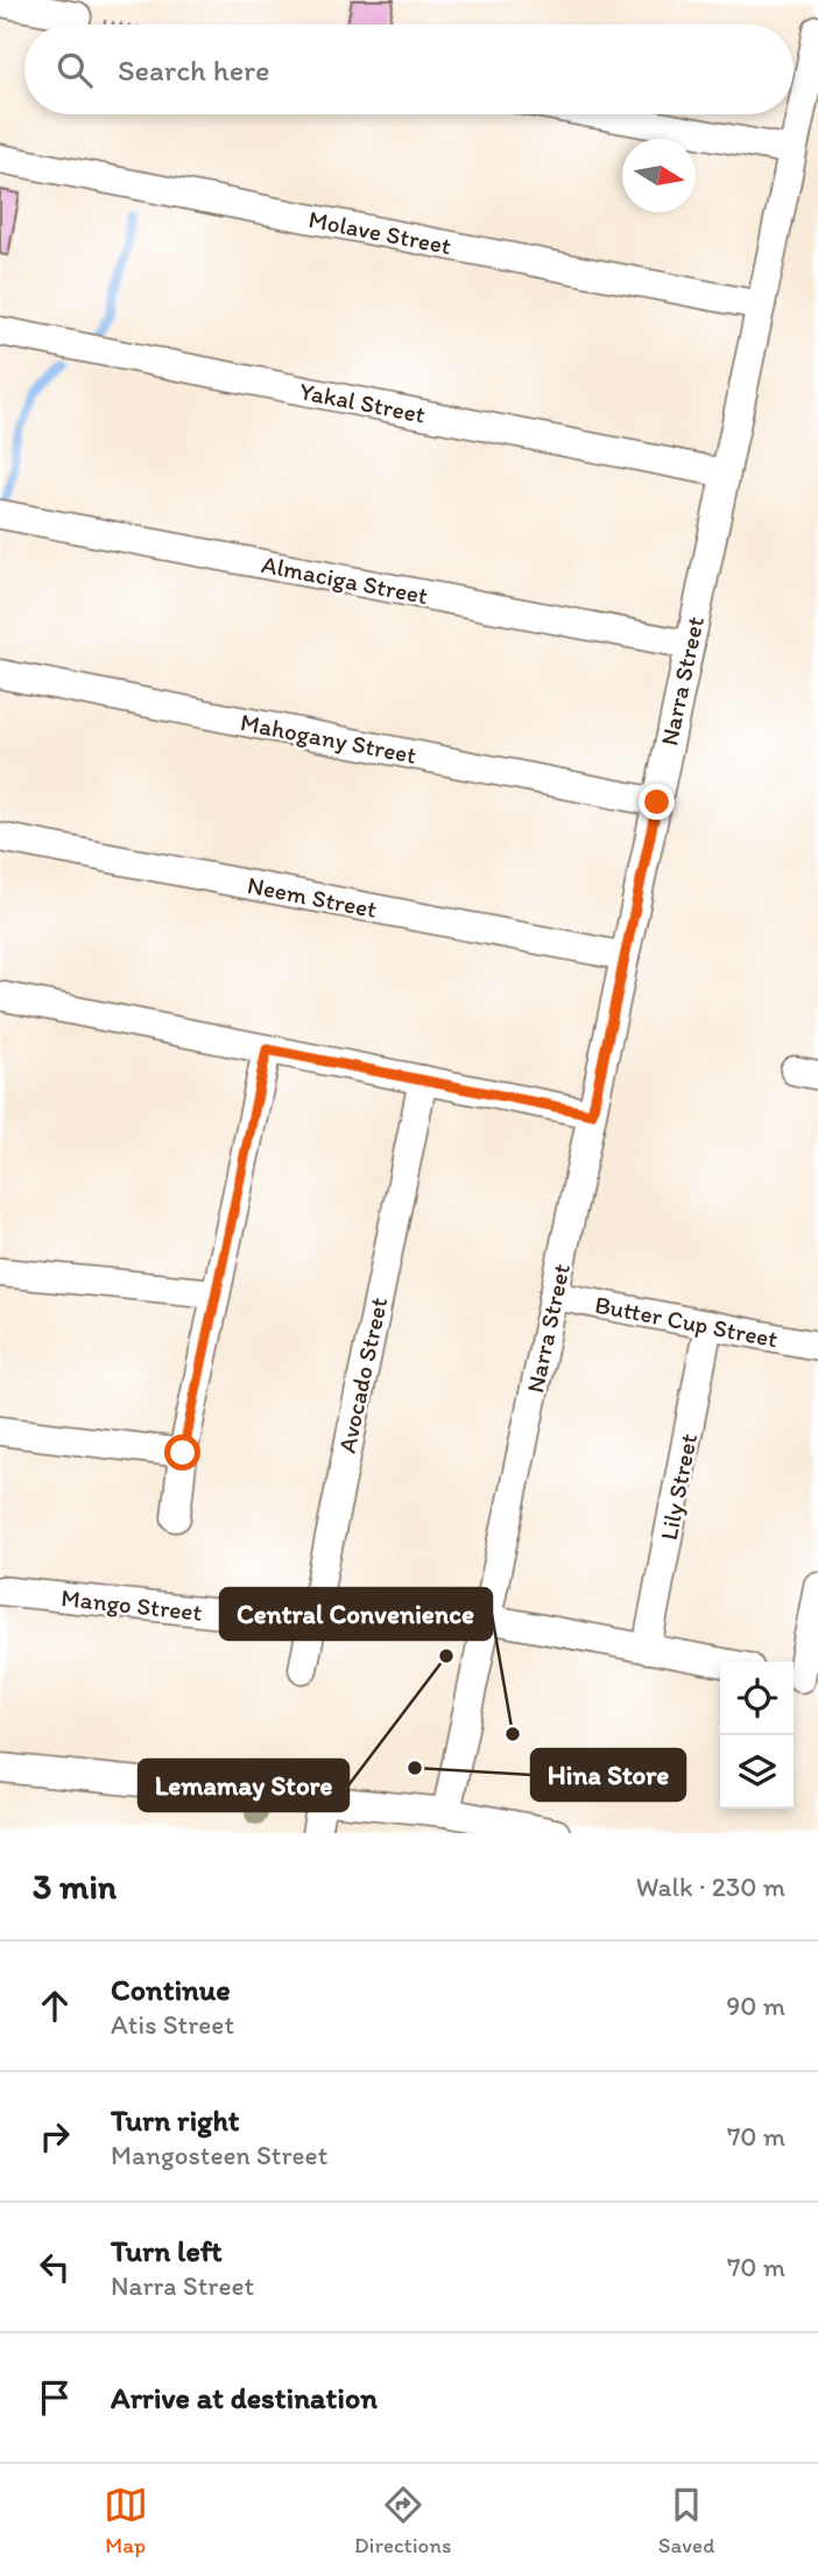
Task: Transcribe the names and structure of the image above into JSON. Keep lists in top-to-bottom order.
{
  "streets": {
    "street": [
      "Molave Street",
      "Yakal Street",
      "Almaciga Street",
      "Narra Street",
      "Mahogany Street",
      "Neem Street",
      "Butter Cup Street",
      "Avocado Street",
      "Lily Street",
      "Mango Street"
    ]
  },
  "crossings": [
    ["Molave Street", "Narra Street"],
    ["Yakal Street", "Narra Street"],
    ["Almaciga Street", "Narra Street"],
    ["Narra Street", "Mahogany Street"],
    ["Narra Street", "Neem Street"],
    ["Narra Street", "Butter Cup Street"],
    ["Butter Cup Street", "Lily Street"],
    ["Avocado Street", "Mango Street"]
  ],
  "places": ["Lemamay Store", "Central Convenience", "Hina Store"],
  "north": "right",
  "page": {
    "search": "Search here",
    "heading": ["3 min", "Walk · 230 m"],
    "list": [
      ["Continue", "Atis Street", "90 m"],
      ["Turn right", "Mangosteen Street", "70 m"],
      ["Turn left", "Narra Street", "70 m"],
      "Arrive at destination"
    ],
    "nav": ["Map", "Directions", "Saved"]
  }
}
